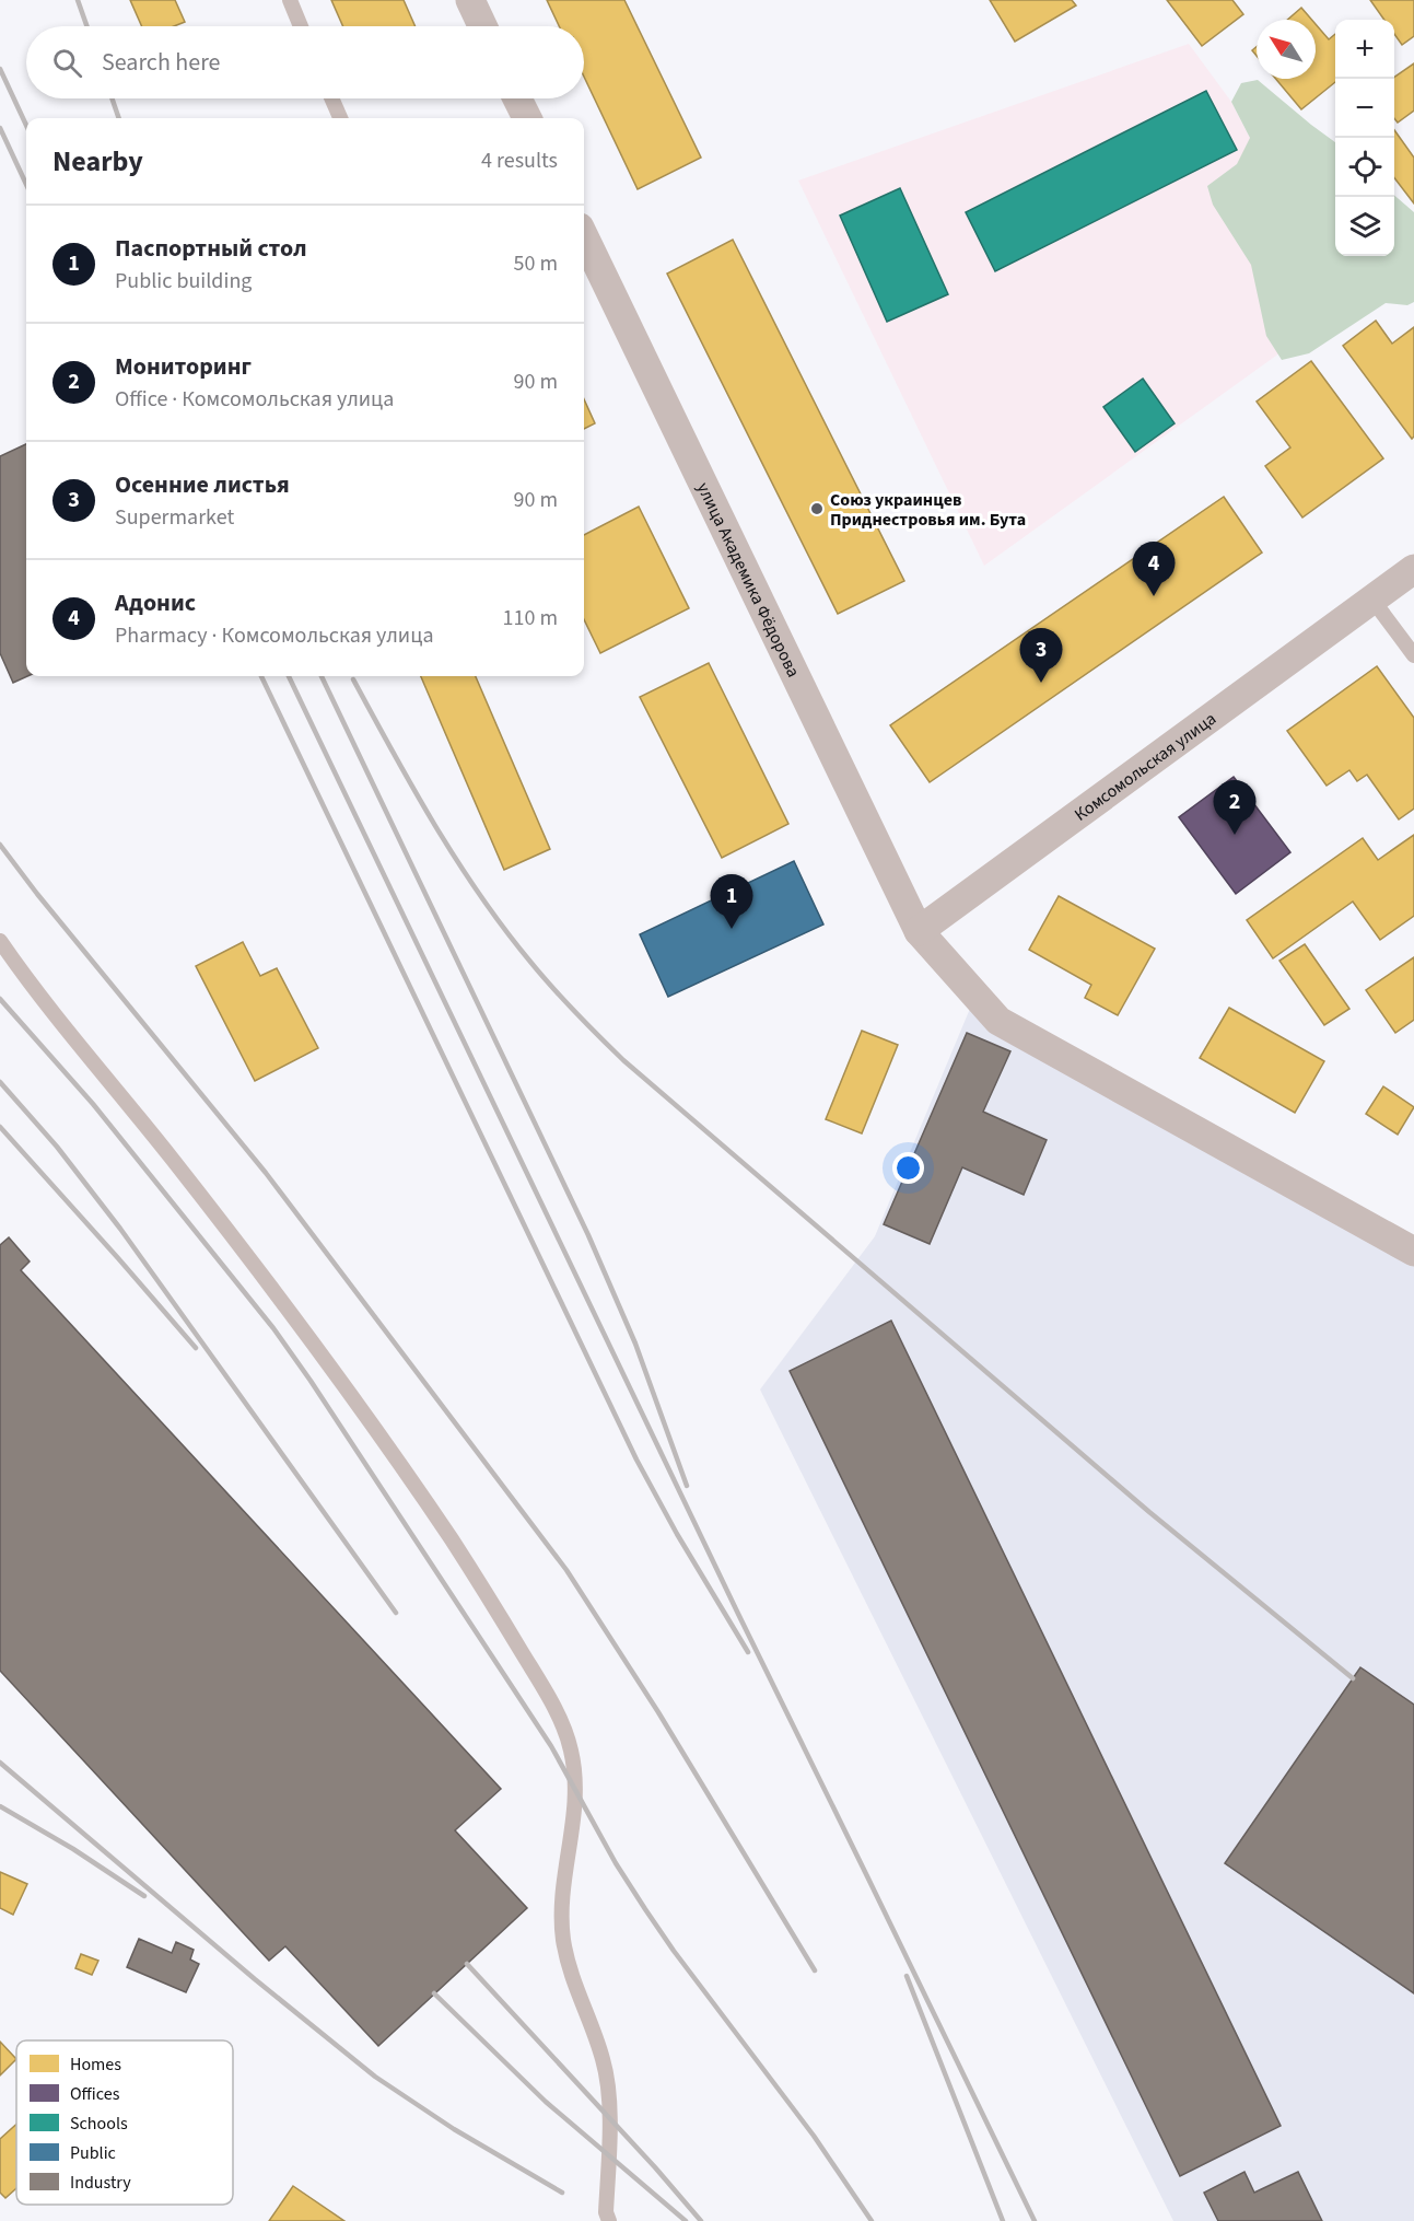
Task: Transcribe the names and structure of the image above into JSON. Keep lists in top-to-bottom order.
{
  "streets": {
    "street": ["улица Академика Фёдорова", "Комсомольская улица"]
  },
  "crossings": [
    ["улица Академика Фёдорова", "Комсомольская улица"]
  ],
  "places": ["Союз украинцев Приднестровья им. Бута"],
  "legend": [
    "Homes",
    "Offices",
    "Schools",
    "Public",
    "Industry"
  ],
  "north": "top left",
  "page": {
    "map_buttons": ["+", "−"],
    "search": "Search here",
    "heading": ["Nearby", "4 results"],
    "list": [
      {
        "mark": "1",
        "name": "Паспортный стол",
        "note": "Public building",
        "value": "50 m"
      },
      {
        "mark": "2",
        "name": "Мониторинг",
        "note": "Office · Комсомольская улица",
        "value": "90 m"
      },
      {
        "mark": "3",
        "name": "Осенние листья",
        "note": "Supermarket",
        "value": "90 m"
      },
      {
        "mark": "4",
        "name": "Адонис",
        "note": "Pharmacy · Комсомольская улица",
        "value": "110 m"
      }
    ],
    "pins": [
      "4",
      "3",
      "2",
      "1"
    ]
  }
}
